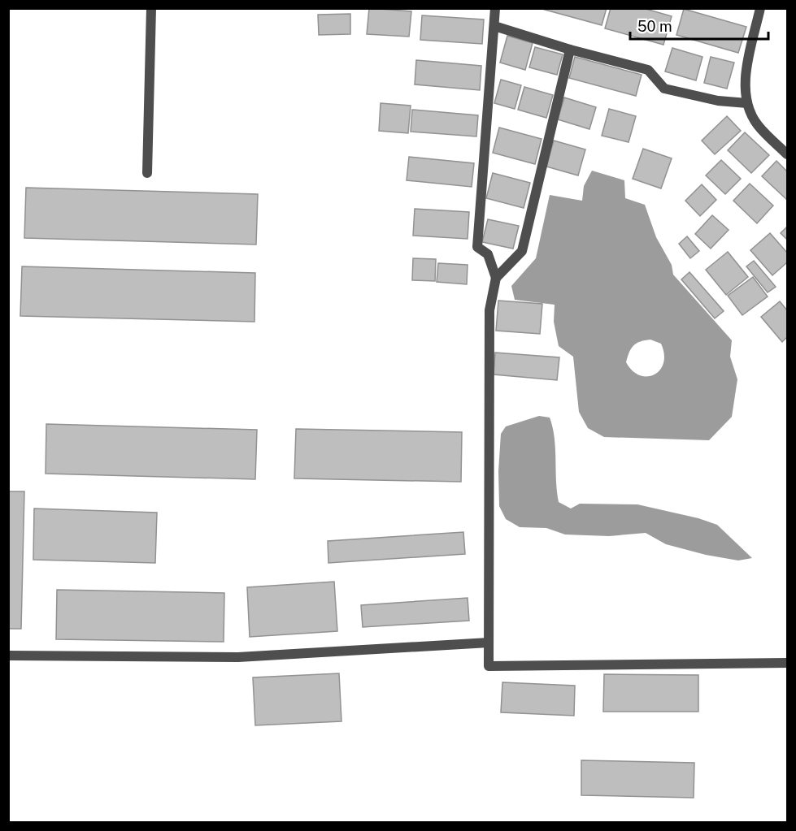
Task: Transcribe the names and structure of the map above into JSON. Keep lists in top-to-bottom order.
{
  "scale_bar": "50 m"
}
